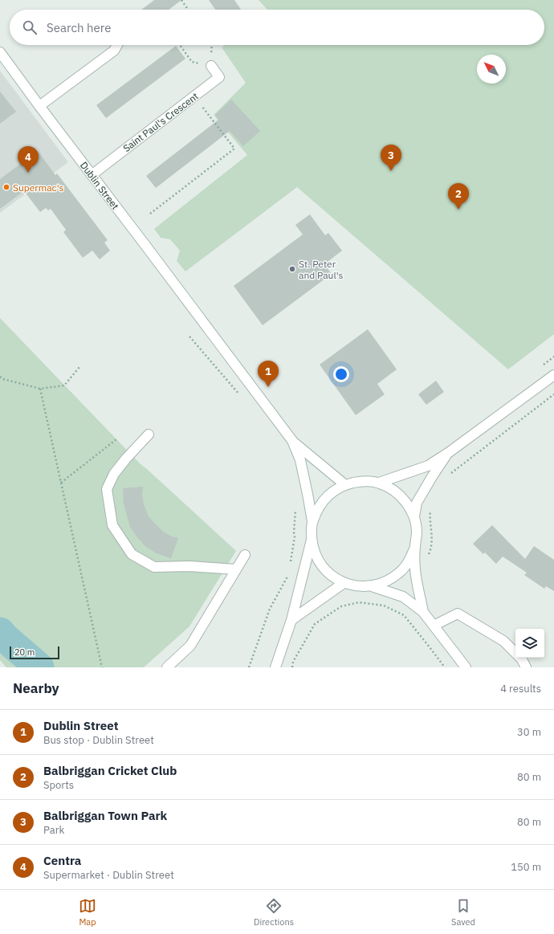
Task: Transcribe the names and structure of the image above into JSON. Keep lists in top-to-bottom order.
{
  "streets": {
    "main road": ["Saint Paul's Crescent", "Dublin Street"]
  },
  "crossings": [
    ["Saint Paul's Crescent", "Dublin Street"]
  ],
  "places": ["Supermac's", "St. Peter and Paul's"],
  "scale_bar": "20 m",
  "north": "top left",
  "page": {
    "search": "Search here",
    "pins": [
      "3",
      "4",
      "2",
      "1"
    ],
    "scale": "20 m",
    "heading": ["Nearby", "4 results"],
    "list": [
      {
        "mark": "1",
        "name": "Dublin Street",
        "note": "Bus stop · Dublin Street",
        "value": "30 m"
      },
      {
        "mark": "2",
        "name": "Balbriggan Cricket Club",
        "note": "Sports",
        "value": "80 m"
      },
      {
        "mark": "3",
        "name": "Balbriggan Town Park",
        "note": "Park",
        "value": "80 m"
      },
      {
        "mark": "4",
        "name": "Centra",
        "note": "Supermarket · Dublin Street",
        "value": "150 m"
      }
    ],
    "nav": ["Map", "Directions", "Saved"]
  }
}
